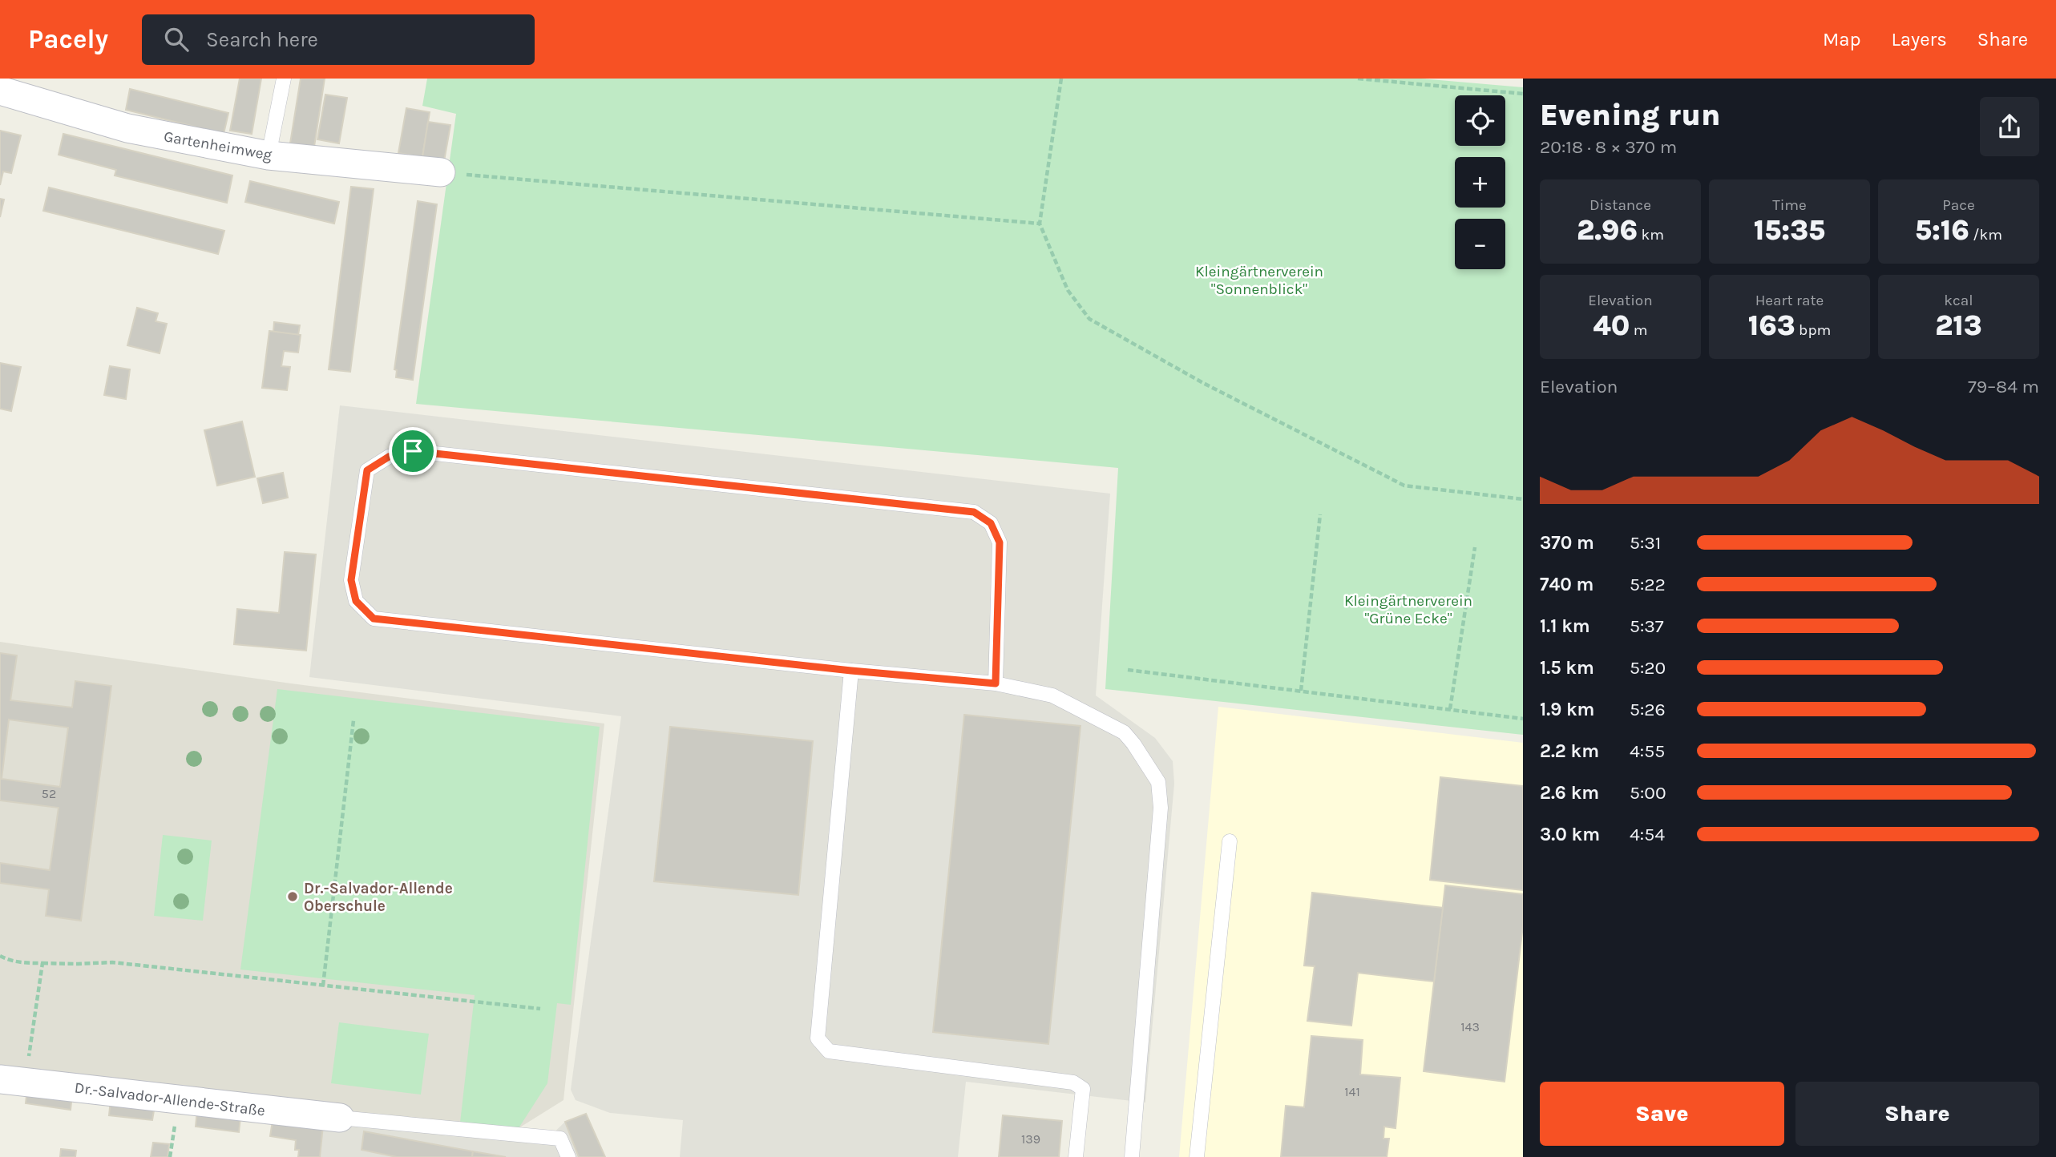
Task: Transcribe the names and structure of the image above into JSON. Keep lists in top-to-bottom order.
{
  "streets": {
    "street": ["Gartenheimweg", "Dr.-Salvador-Allende-Straße"]
  },
  "parks": ["Kleingärtnerverein \"Sonnenblick\"", "Kleingärtnerverein \"Grüne Ecke\""],
  "places": ["Dr.-Salvador-Allende Oberschule"],
  "house_numbers": [
    "52",
    "143",
    "141",
    "139"
  ],
  "page": {
    "header": "Pacely",
    "search": "Search here",
    "nav": ["Map", "Layers", "Share"],
    "heading": ["Evening run", "20:18 · 8 × 370 m"],
    "map_buttons": ["+", "−"],
    "stats": [
      ["Distance", "2.96 km"],
      ["Time", "15:35"],
      ["Pace", "5:16 /km"],
      ["Elevation", "40 m"],
      ["Heart rate", "163 bpm"],
      ["kcal", "213"]
    ],
    "chart": ["Elevation", "79–84 m"],
    "list": [
      {
        "name": "370 m",
        "note": "5:31"
      },
      {
        "name": "740 m",
        "note": "5:22"
      },
      {
        "name": "1.1 km",
        "note": "5:37"
      },
      {
        "name": "1.5 km",
        "note": "5:20"
      },
      {
        "name": "1.9 km",
        "note": "5:26"
      },
      {
        "name": "2.2 km",
        "note": "4:55"
      },
      {
        "name": "2.6 km",
        "note": "5:00"
      },
      {
        "name": "3.0 km",
        "note": "4:54"
      }
    ],
    "buttons": ["Save", "Share"]
  }
}
